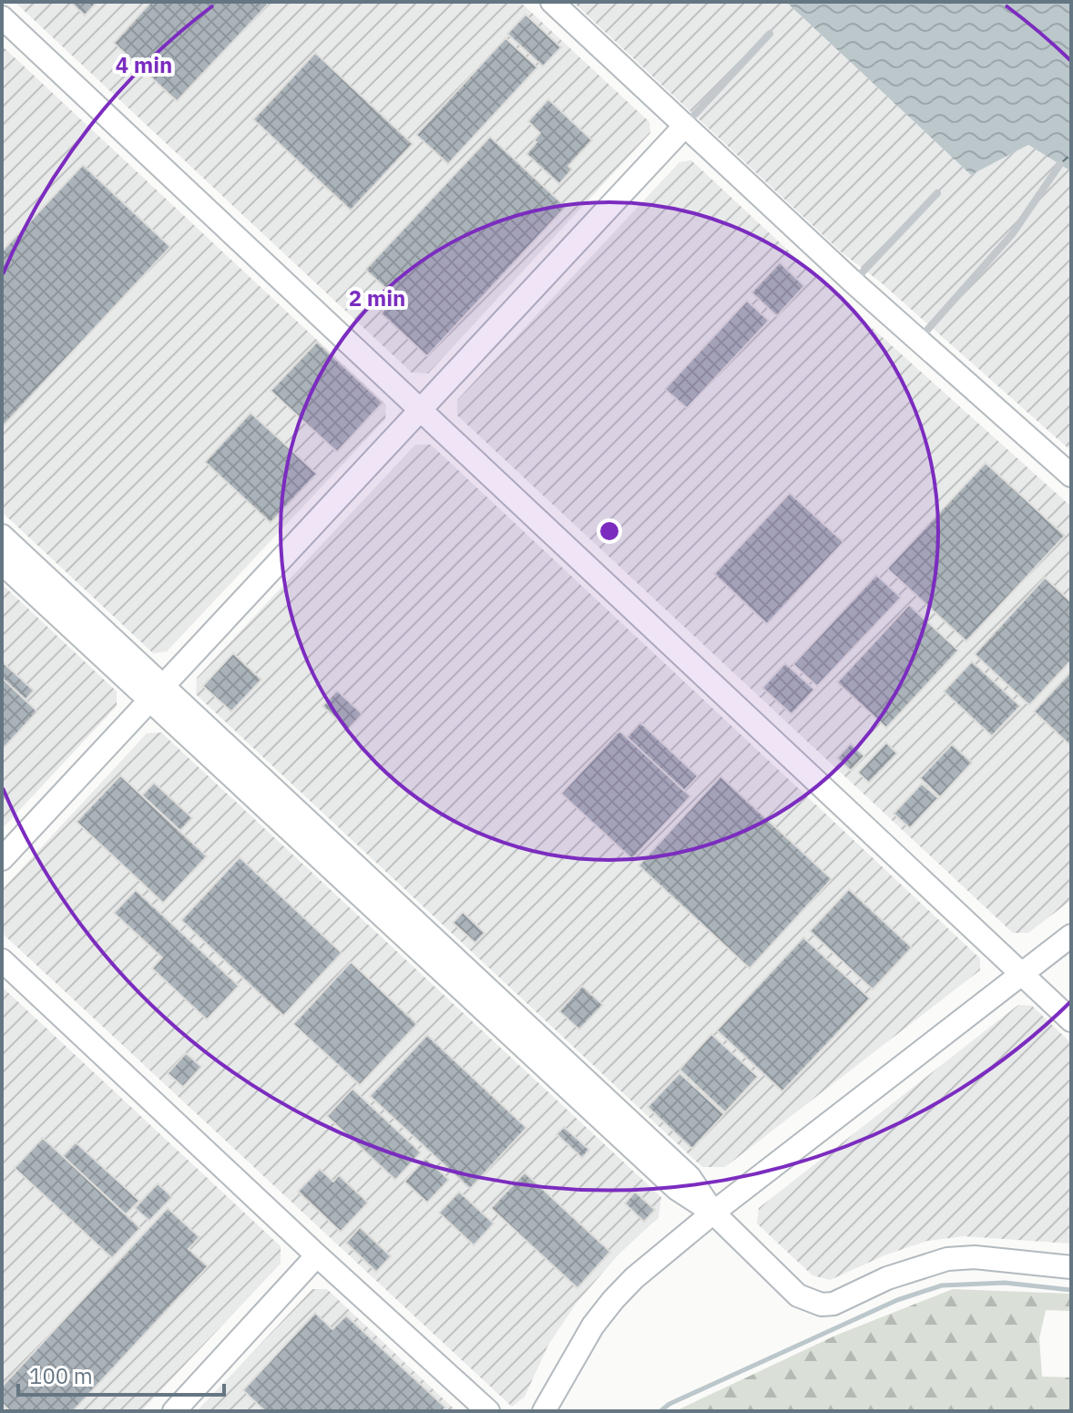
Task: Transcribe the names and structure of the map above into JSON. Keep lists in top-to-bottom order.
{
  "scale_bar": "100 m",
  "rings": ["4 min", "2 min"]
}
